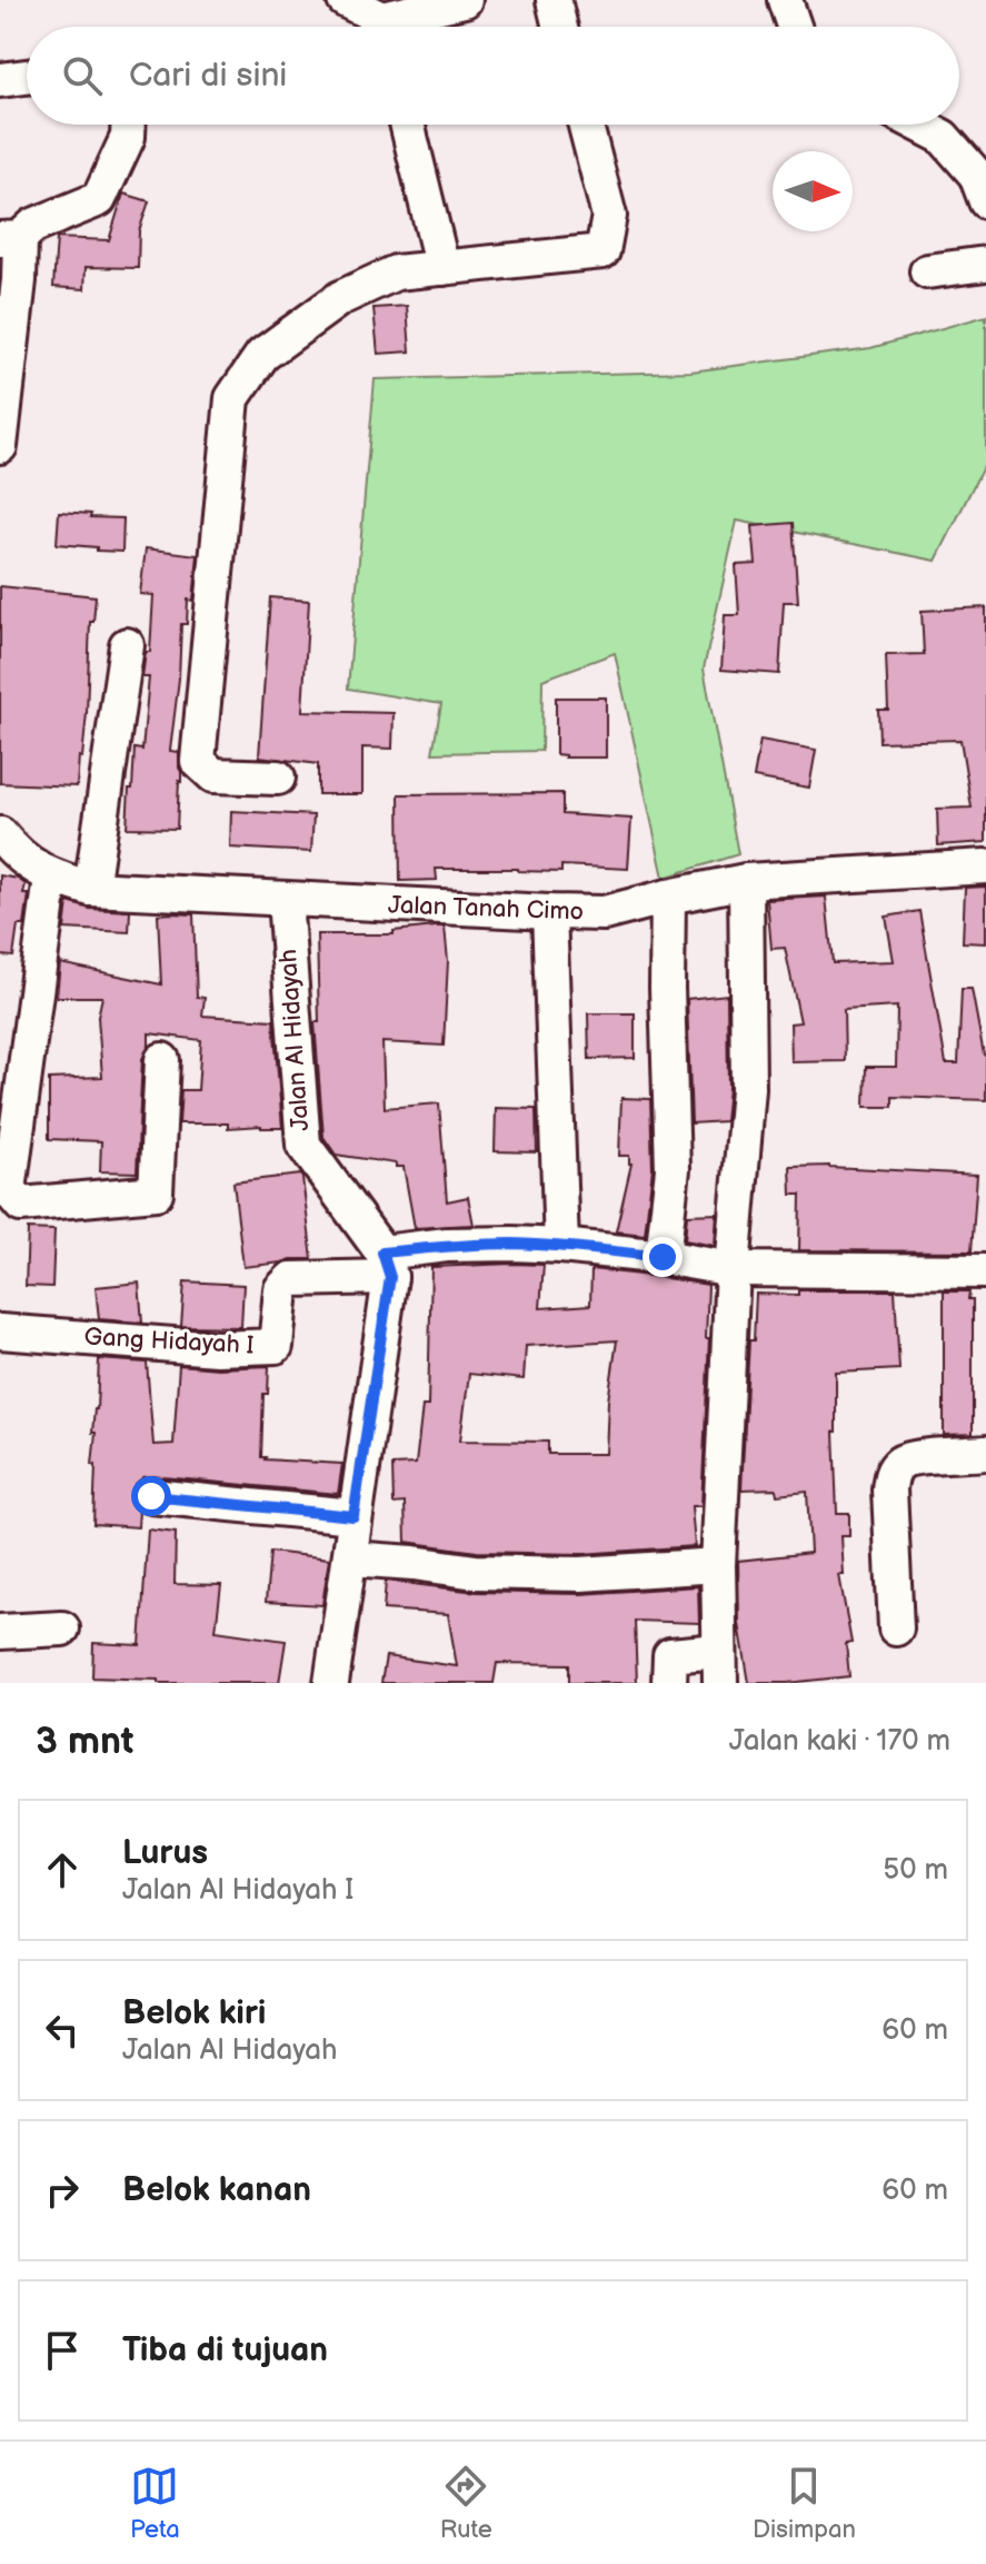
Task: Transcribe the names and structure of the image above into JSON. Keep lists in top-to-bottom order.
{
  "streets": {
    "street": ["Jalan Tanah Cimo", "Jalan Al Hidayah", "Gang Hidayah I"]
  },
  "crossings": [
    ["Jalan Tanah Cimo", "Jalan Al Hidayah"],
    ["Jalan Al Hidayah", "Gang Hidayah I"]
  ],
  "north": "right",
  "page": {
    "search": "Cari di sini",
    "heading": ["3 mnt", "Jalan kaki · 170 m"],
    "list": [
      ["Lurus", "Jalan Al Hidayah I", "50 m"],
      ["Belok kiri", "Jalan Al Hidayah", "60 m"],
      ["Belok kanan", "60 m"],
      "Tiba di tujuan"
    ],
    "nav": ["Peta", "Rute", "Disimpan"]
  }
}
